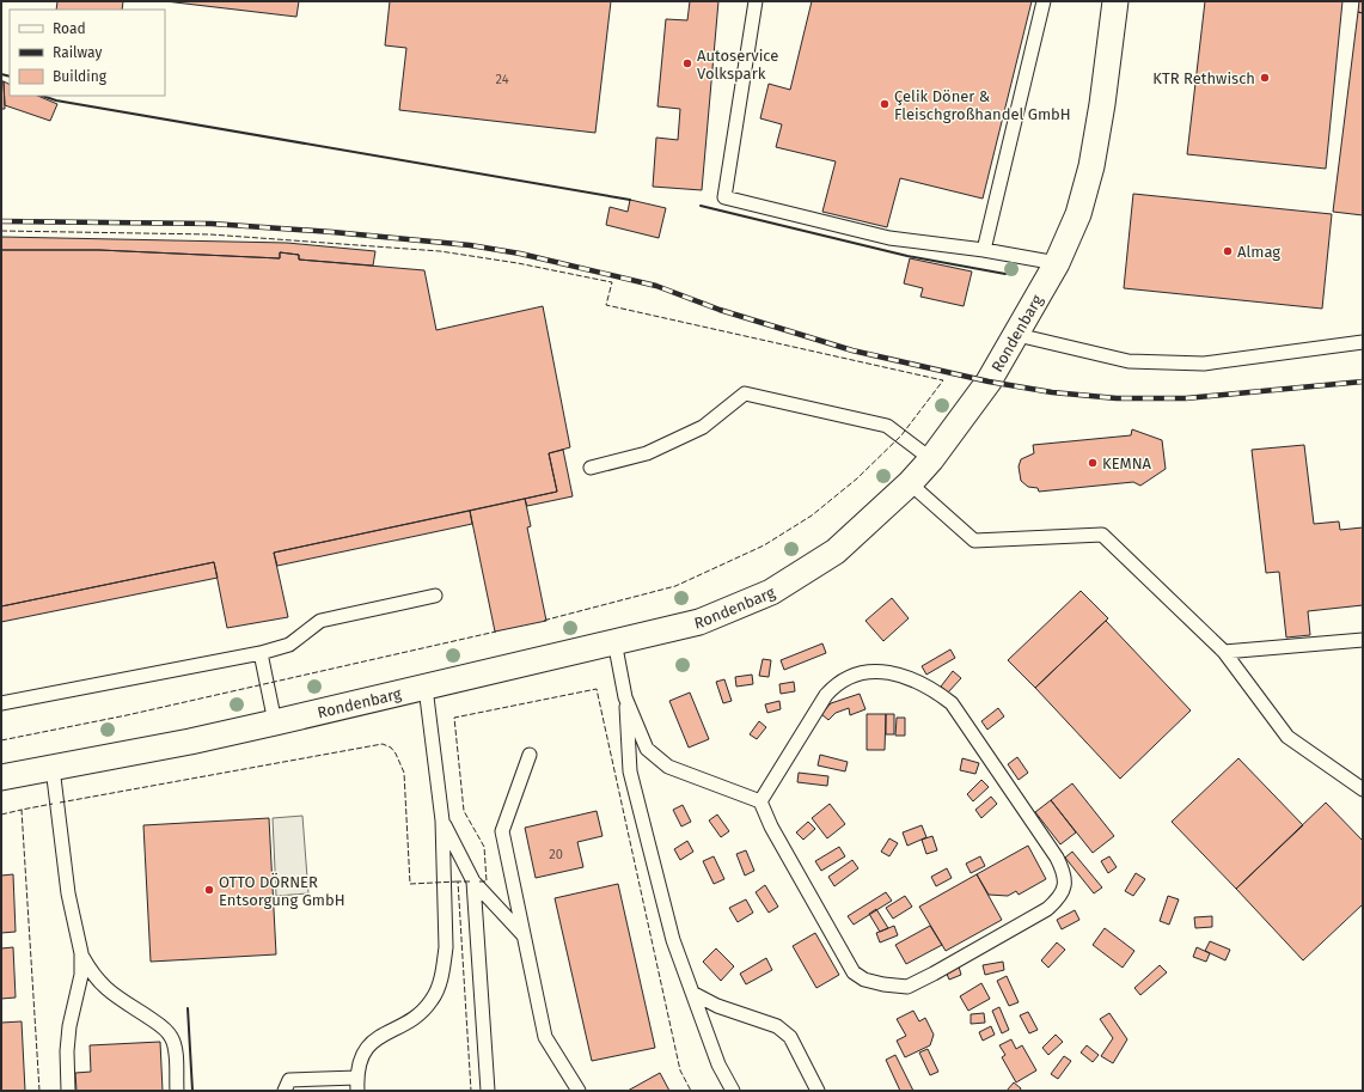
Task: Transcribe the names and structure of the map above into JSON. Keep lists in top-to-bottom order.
{
  "streets": {
    "street": ["Rondenbarg"]
  },
  "places": [
    "Autoservice Volkspark",
    "KTR Rethwisch",
    "Çelik Döner & Fleischgroßhandel GmbH",
    "Almag",
    "KEMNA",
    "OTTO DÖRNER Entsorgung GmbH"
  ],
  "house_numbers": ["24", "20"],
  "legend": ["Road", "Railway", "Building"]
}
